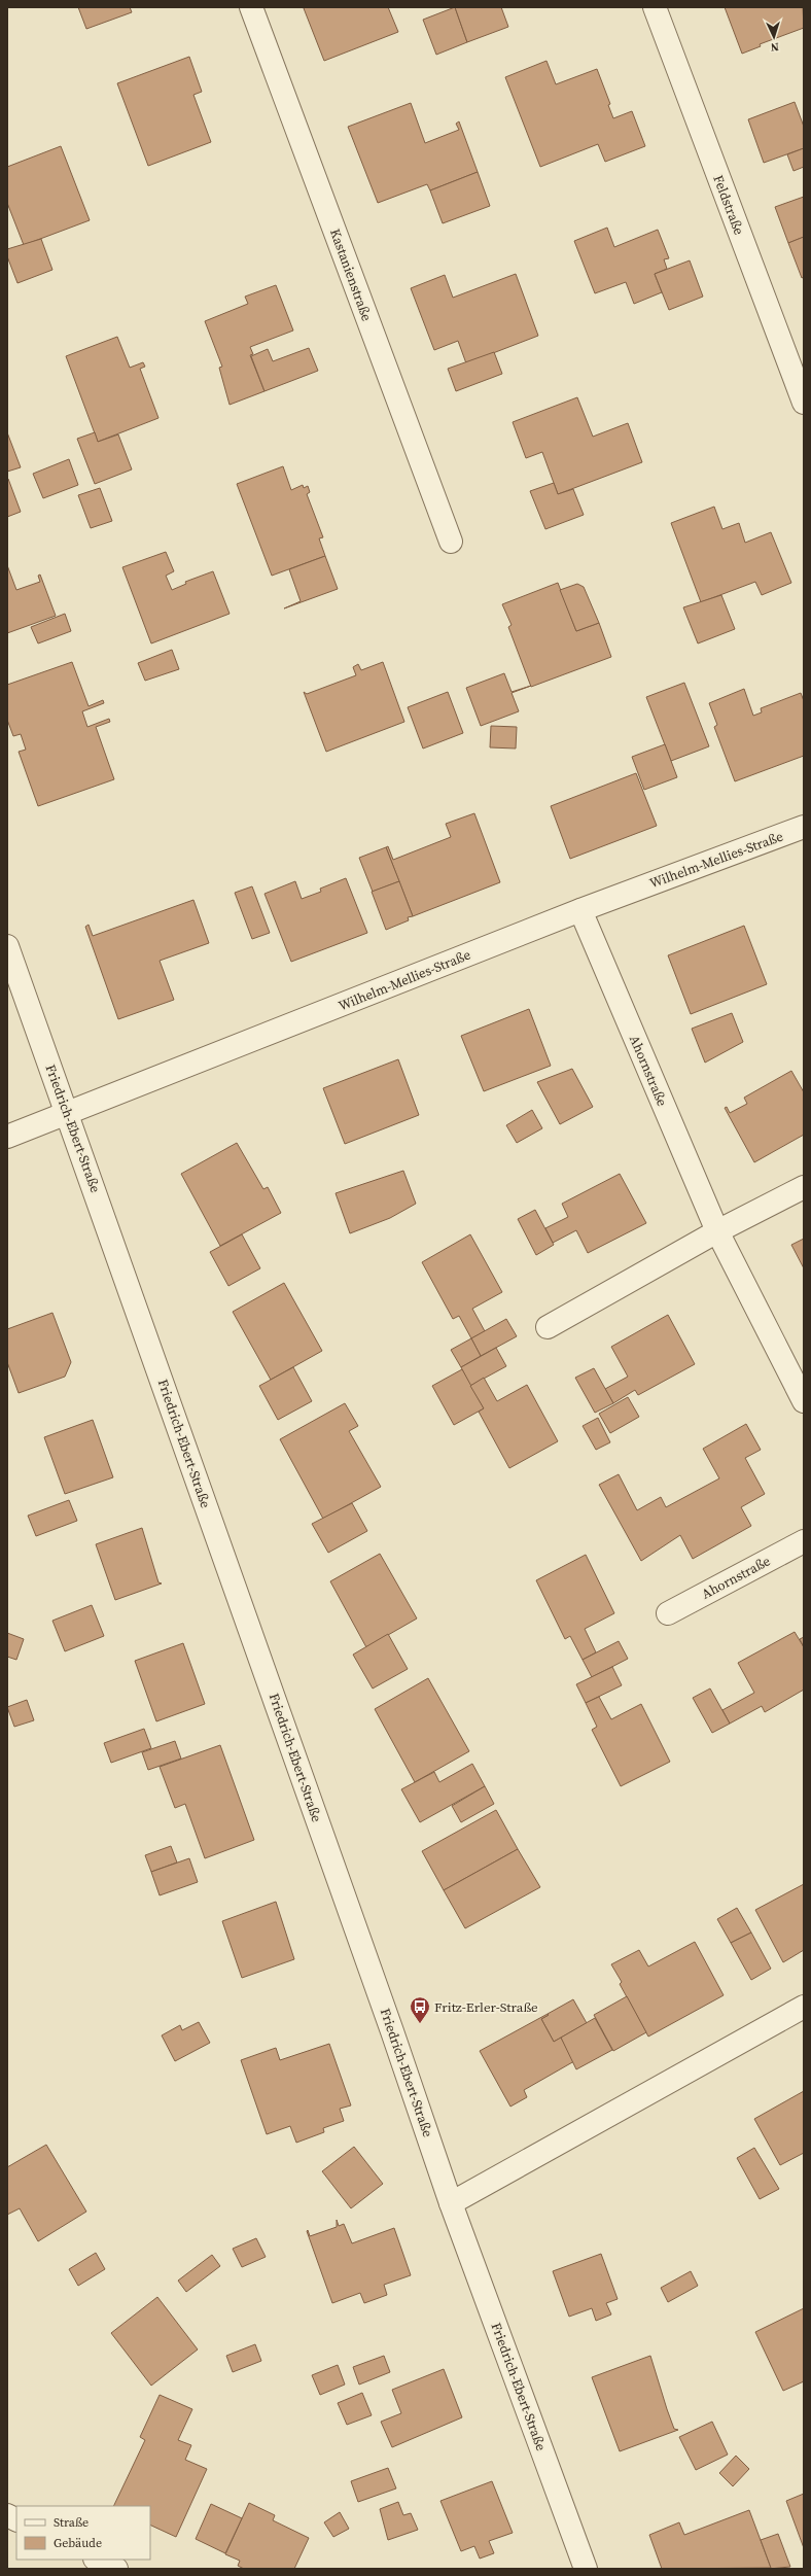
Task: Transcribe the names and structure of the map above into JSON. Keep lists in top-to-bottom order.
{
  "streets": {
    "street": [
      "Feldstraße",
      "Kastanienstraße",
      "Wilhelm-Mellies-Straße",
      "Ahornstraße",
      "Friedrich-Ebert-Straße"
    ]
  },
  "crossings": [
    ["Wilhelm-Mellies-Straße", "Ahornstraße"],
    ["Wilhelm-Mellies-Straße", "Friedrich-Ebert-Straße"]
  ],
  "places": {
    "bus stop": ["Fritz-Erler-Straße"]
  },
  "legend": ["Straße", "Gebäude"],
  "north": "bottom"
}
